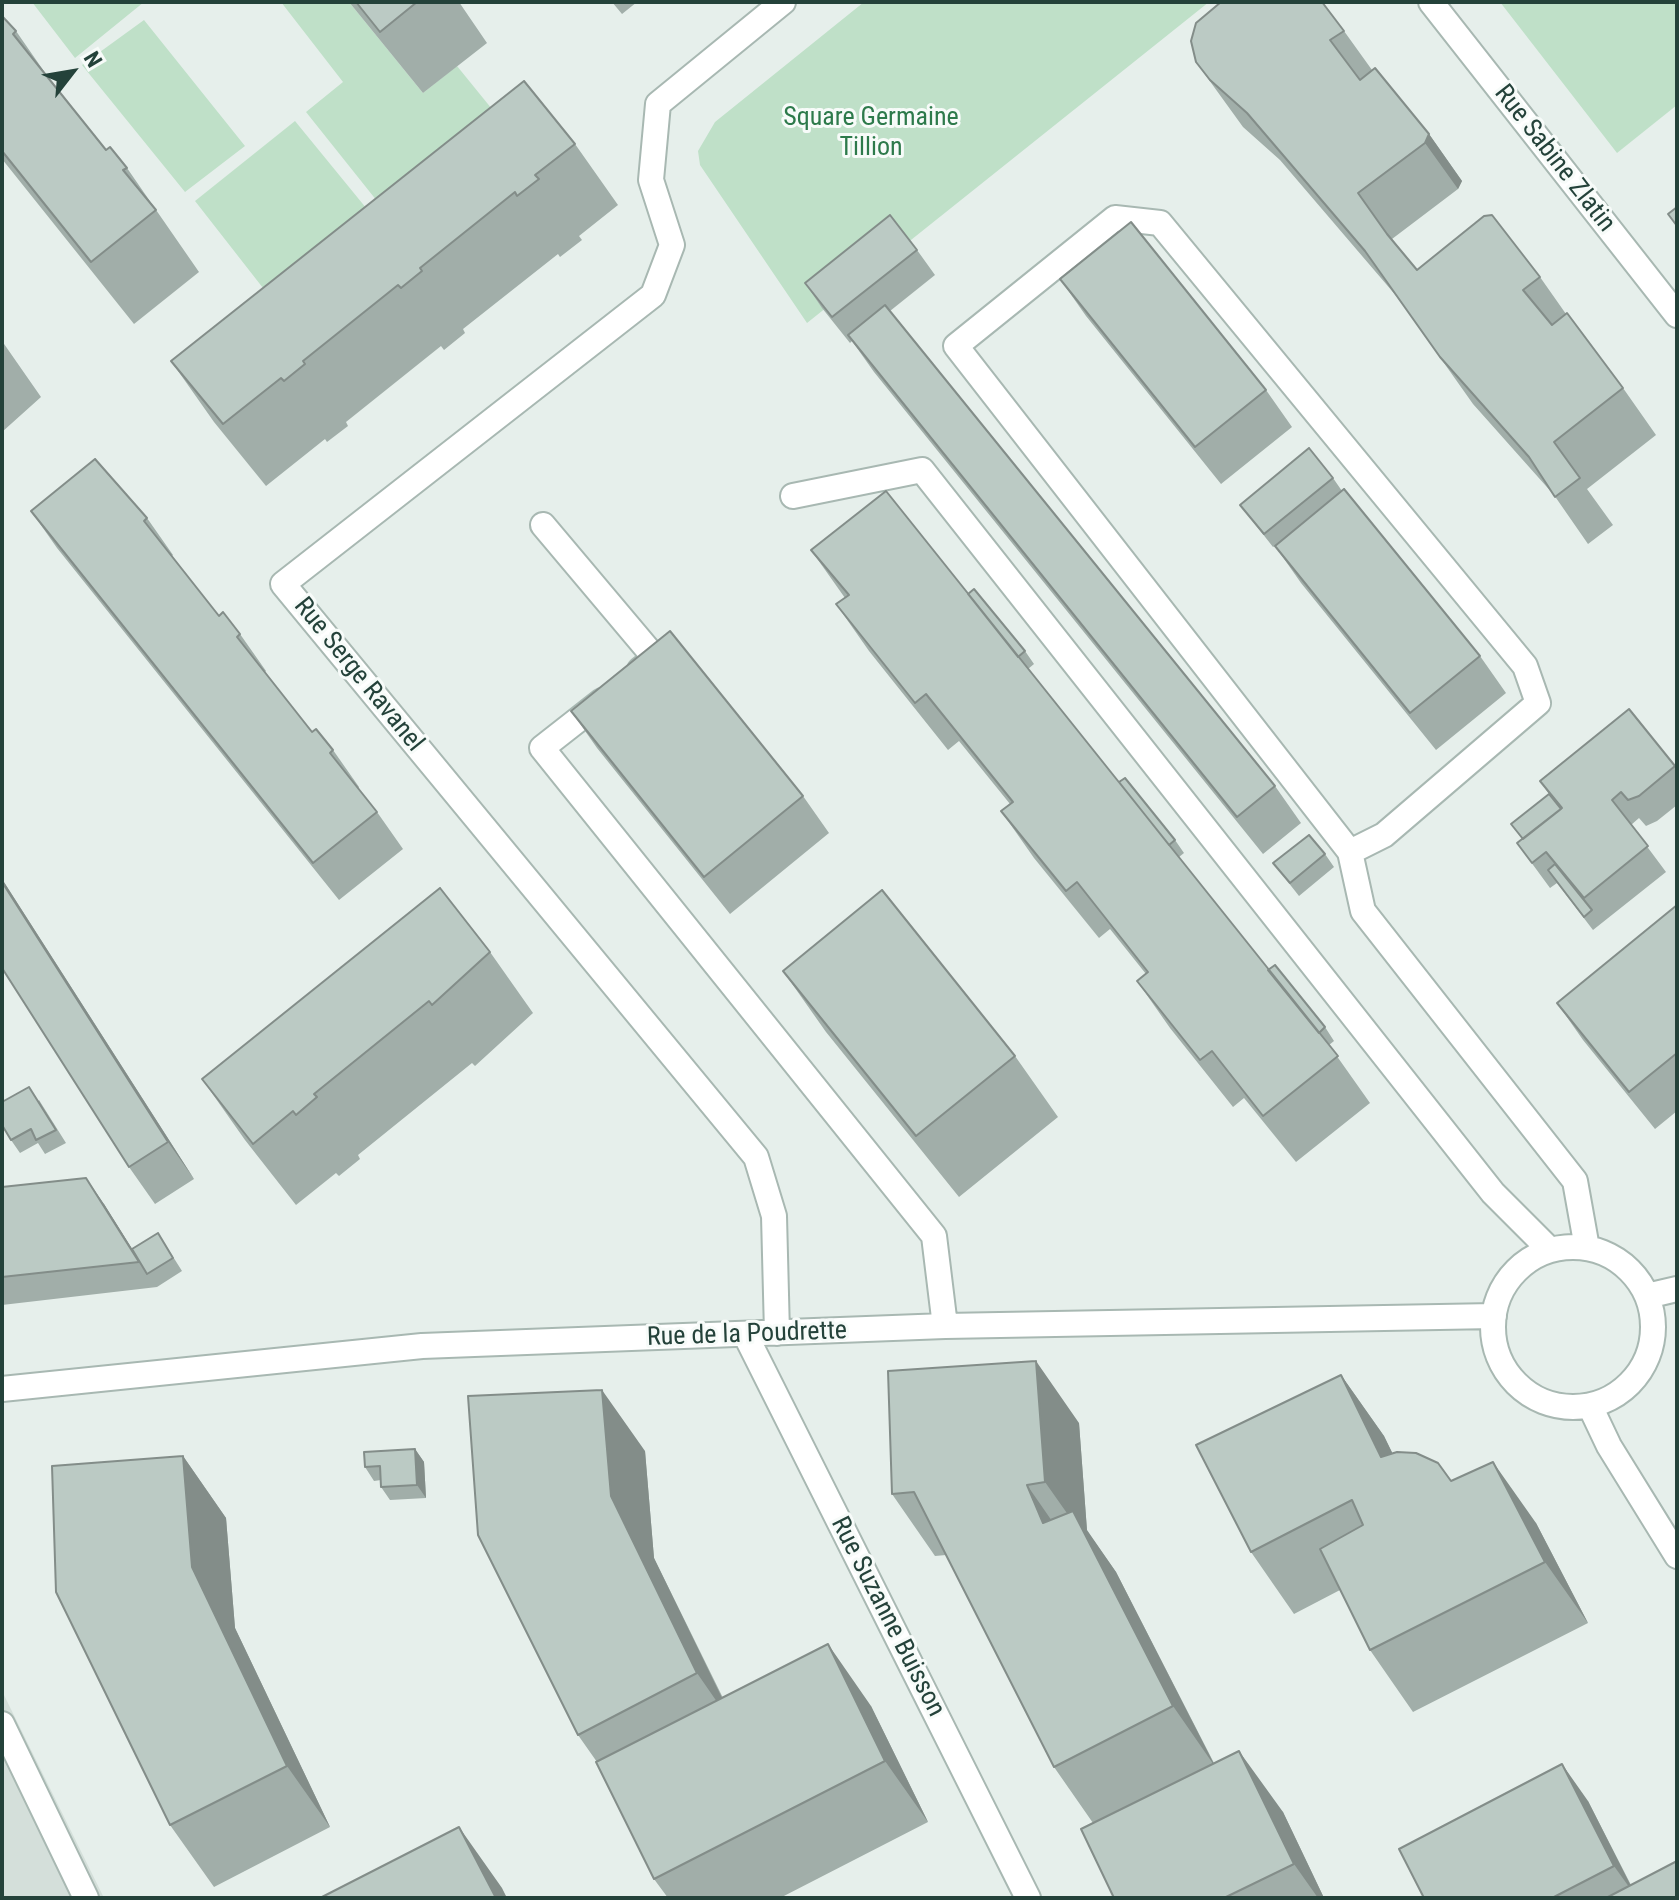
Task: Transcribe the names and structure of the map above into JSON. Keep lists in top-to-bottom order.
{
  "streets": {
    "street": [
      "Rue Sabine Zlatin",
      "Rue Serge Ravanel",
      "Rue de la Poudrette",
      "Rue Suzanne Buisson"
    ]
  },
  "crossings": [
    ["Rue Serge Ravanel", "Rue de la Poudrette"],
    ["Rue de la Poudrette", "Rue Suzanne Buisson"]
  ],
  "parks": ["Square Germaine Tillion"],
  "north": "top right"
}
